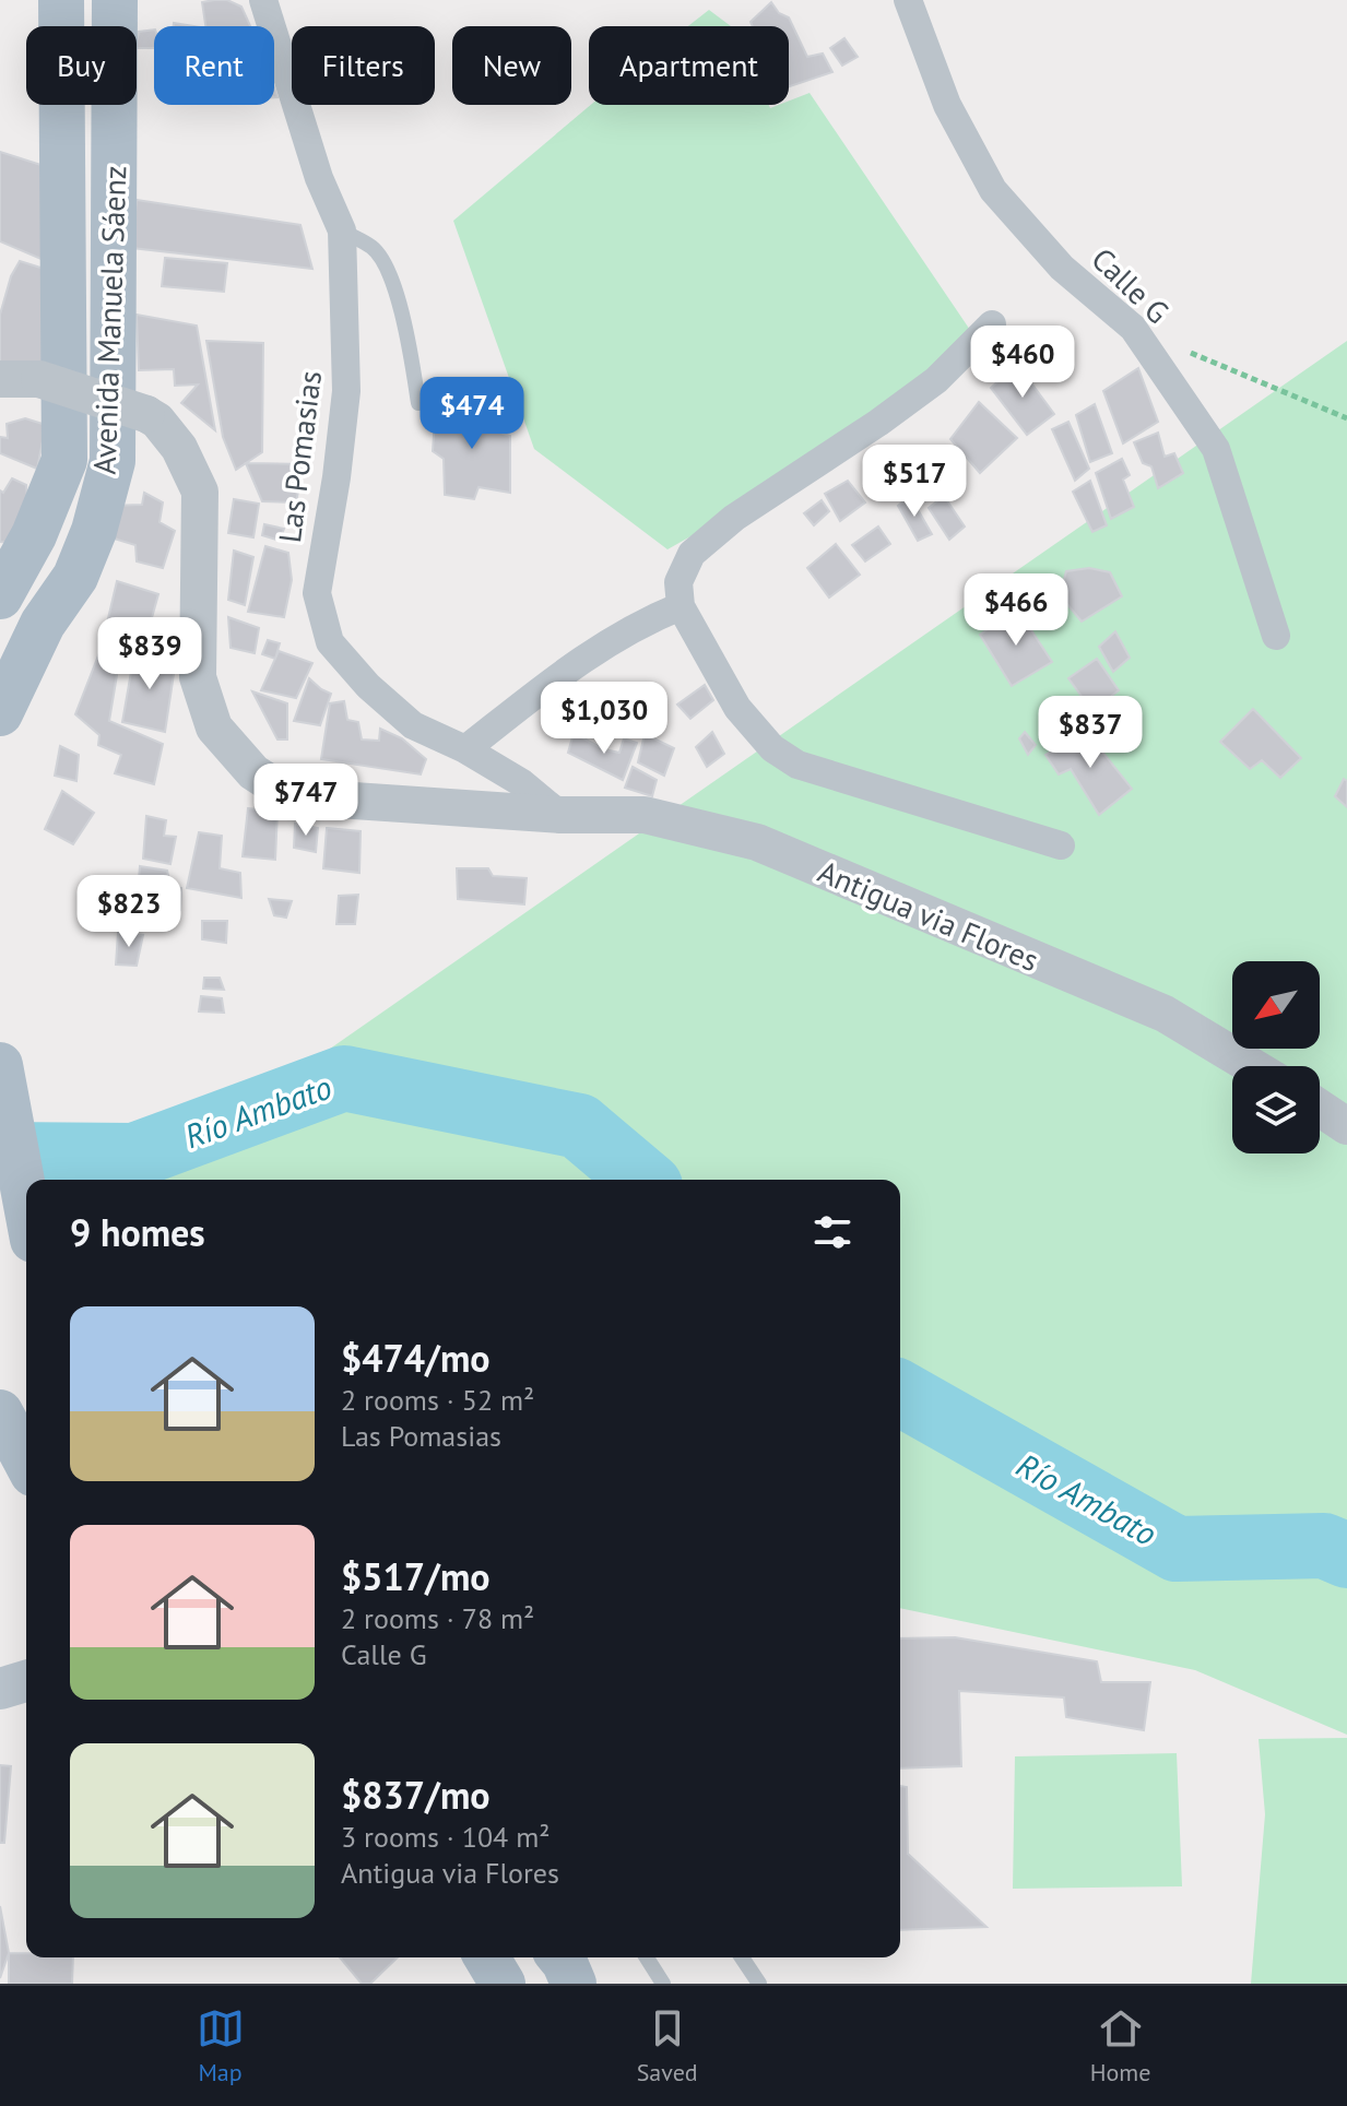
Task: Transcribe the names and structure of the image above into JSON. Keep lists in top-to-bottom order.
{
  "streets": {
    "main road": ["Avenida Manuela Sáenz"],
    "street": ["Calle G", "Las Pomasias", "Antigua via Flores"]
  },
  "crossings": [
    ["Las Pomasias", "Antigua via Flores"]
  ],
  "water": ["Río Ambato"],
  "north": "bottom left",
  "page": {
    "chip": [
      "Buy",
      "Rent",
      "Filters",
      "New",
      "Apartment"
    ],
    "price": [
      "$460",
      "$474",
      "$517",
      "$466",
      "$839",
      "$1,030",
      "$837",
      "$747",
      "$823"
    ],
    "heading": "9 homes",
    "list": [
      {
        "name": "$474/mo",
        "note": "2 rooms · 52 m² · Las Pomasias"
      },
      {
        "name": "$517/mo",
        "note": "2 rooms · 78 m² · Calle G"
      },
      {
        "name": "$837/mo",
        "note": "3 rooms · 104 m² · Antigua via Flores"
      }
    ],
    "tabs": ["Map", "Saved", "Home"]
  }
}
